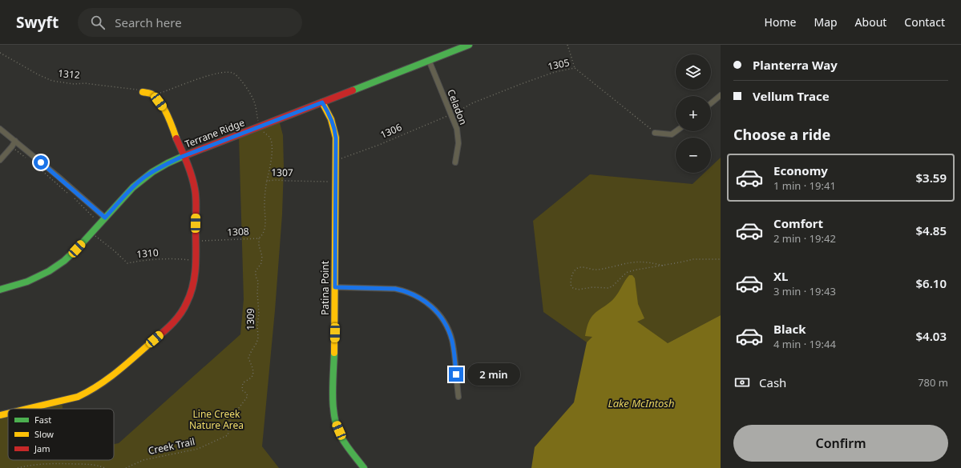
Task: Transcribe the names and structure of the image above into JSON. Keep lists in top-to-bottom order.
{
  "streets": {
    "street": ["Celadon", "Terrane Ridge", "Patina Point"],
    "path": [
      "1305",
      "1312",
      "1306",
      "1307",
      "1308",
      "1310",
      "1309",
      "Creek Trail"
    ]
  },
  "crossings": [
    ["1305", "Celadon"],
    ["1305", "1306"],
    ["Celadon", "1306"],
    ["Celadon", "Terrane Ridge"],
    ["1306", "Patina Point"],
    ["Terrane Ridge", "1307"],
    ["Terrane Ridge", "1310"],
    ["Terrane Ridge", "Patina Point"],
    ["1307", "1308"],
    ["1307", "Patina Point"],
    ["1308", "1309"],
    ["1309", "Creek Trail"]
  ],
  "water": ["Lake McIntosh"],
  "parks": ["Line Creek Nature Area"],
  "legend": ["Fast", "Slow", "Jam"],
  "page": {
    "header": "Swyft",
    "search": "Search here",
    "nav": [
      "Home",
      "Map",
      "About",
      "Contact"
    ],
    "banner": ["Planterra Way", "Vellum Trace"],
    "map_buttons": ["+", "−"],
    "heading": "Choose a ride",
    "list": [
      {
        "name": "Economy",
        "note": "1 min · 19:41",
        "value": "$3.59"
      },
      {
        "name": "Comfort",
        "note": "2 min · 19:42",
        "value": "$4.85"
      },
      {
        "name": "XL",
        "note": "3 min · 19:43",
        "value": "$6.10"
      },
      {
        "name": "Black",
        "note": "4 min · 19:44",
        "value": "$4.03"
      }
    ],
    "bubble": "2 min",
    "pay": ["Cash", "780 m"],
    "buttons": "Confirm"
  }
}
